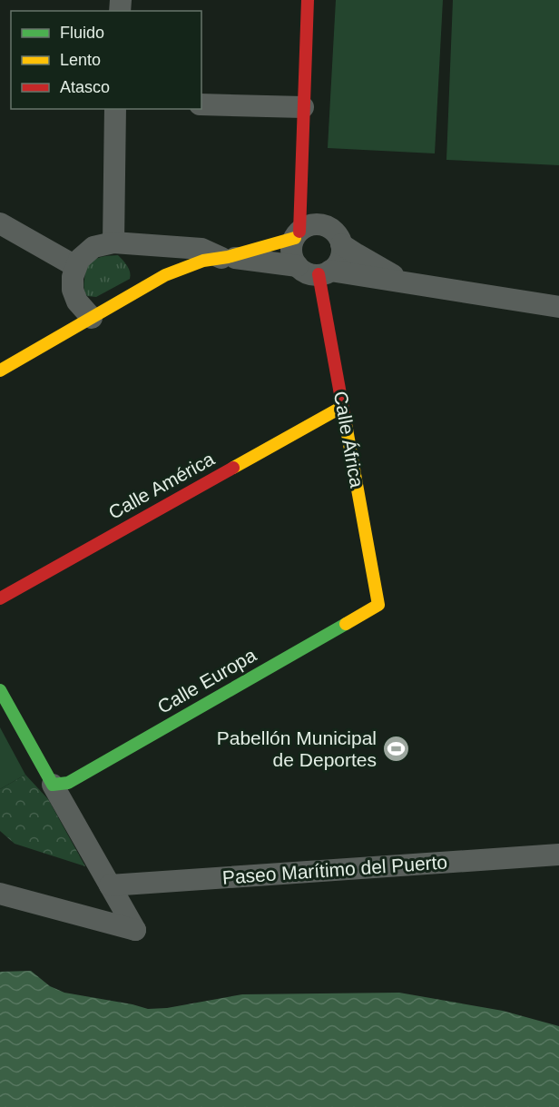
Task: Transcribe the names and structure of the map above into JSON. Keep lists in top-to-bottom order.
{
  "streets": {
    "street": [
      "Calle África",
      "Calle América",
      "Calle Europa",
      "Paseo Marítimo del Puerto"
    ]
  },
  "crossings": [
    ["Calle África", "Calle América"],
    ["Calle África", "Calle Europa"]
  ],
  "places": {
    "sports": ["Pabellón Municipal de Deportes"]
  },
  "legend": ["Fluido", "Lento", "Atasco"]
}
